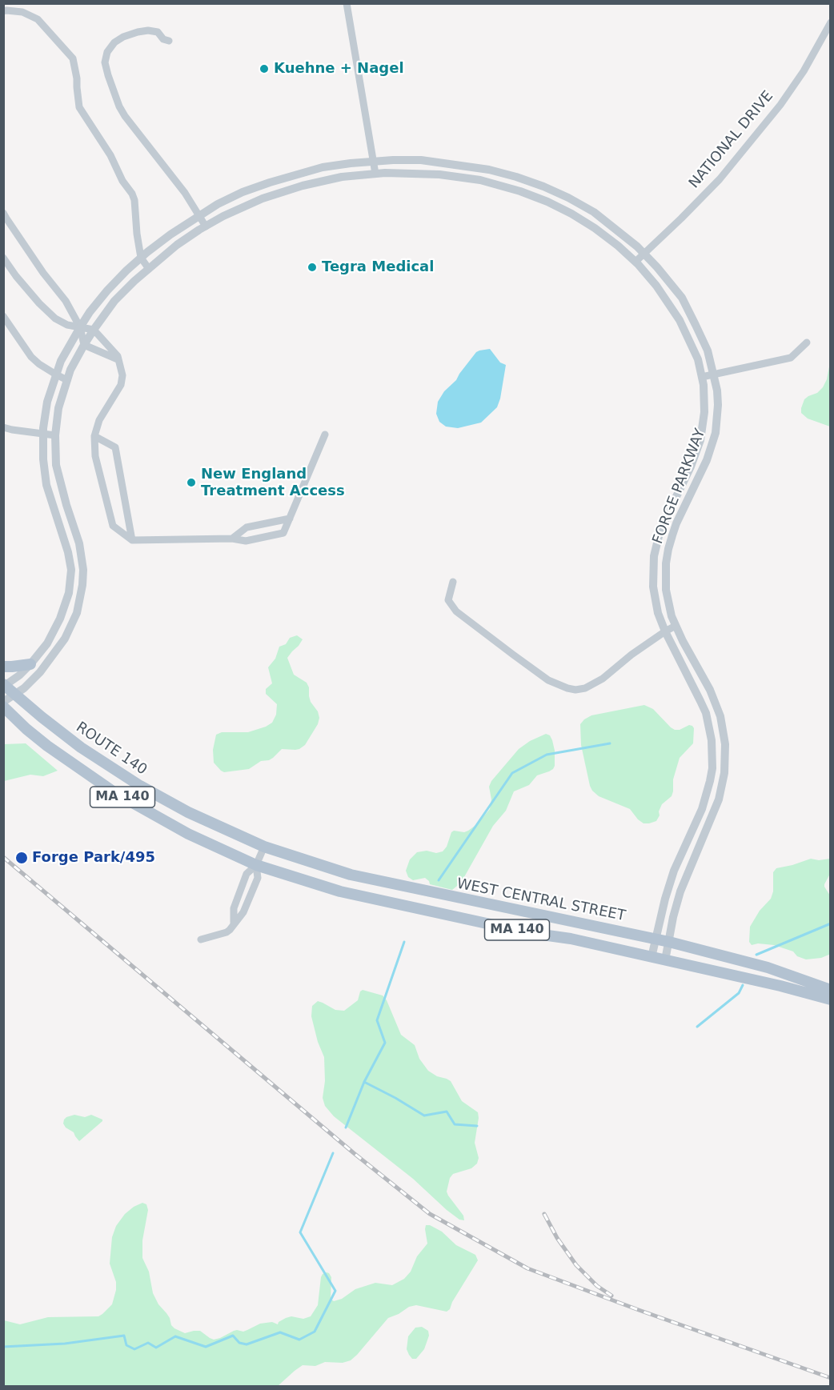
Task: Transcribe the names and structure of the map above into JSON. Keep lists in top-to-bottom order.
{
  "streets": {
    "main road": ["ROUTE 140", "MA 140", "WEST CENTRAL STREET"],
    "street": ["NATIONAL DRIVE", "FORGE PARKWAY"]
  },
  "crossings": [
    ["NATIONAL DRIVE", "FORGE PARKWAY"],
    ["FORGE PARKWAY", "ROUTE 140"],
    ["FORGE PARKWAY", "MA 140"],
    ["FORGE PARKWAY", "WEST CENTRAL STREET"],
    ["ROUTE 140", "WEST CENTRAL STREET"]
  ],
  "places": [
    "Kuehne + Nagel",
    "Tegra Medical",
    "New England Treatment Access",
    "Forge Park/495"
  ]
}
